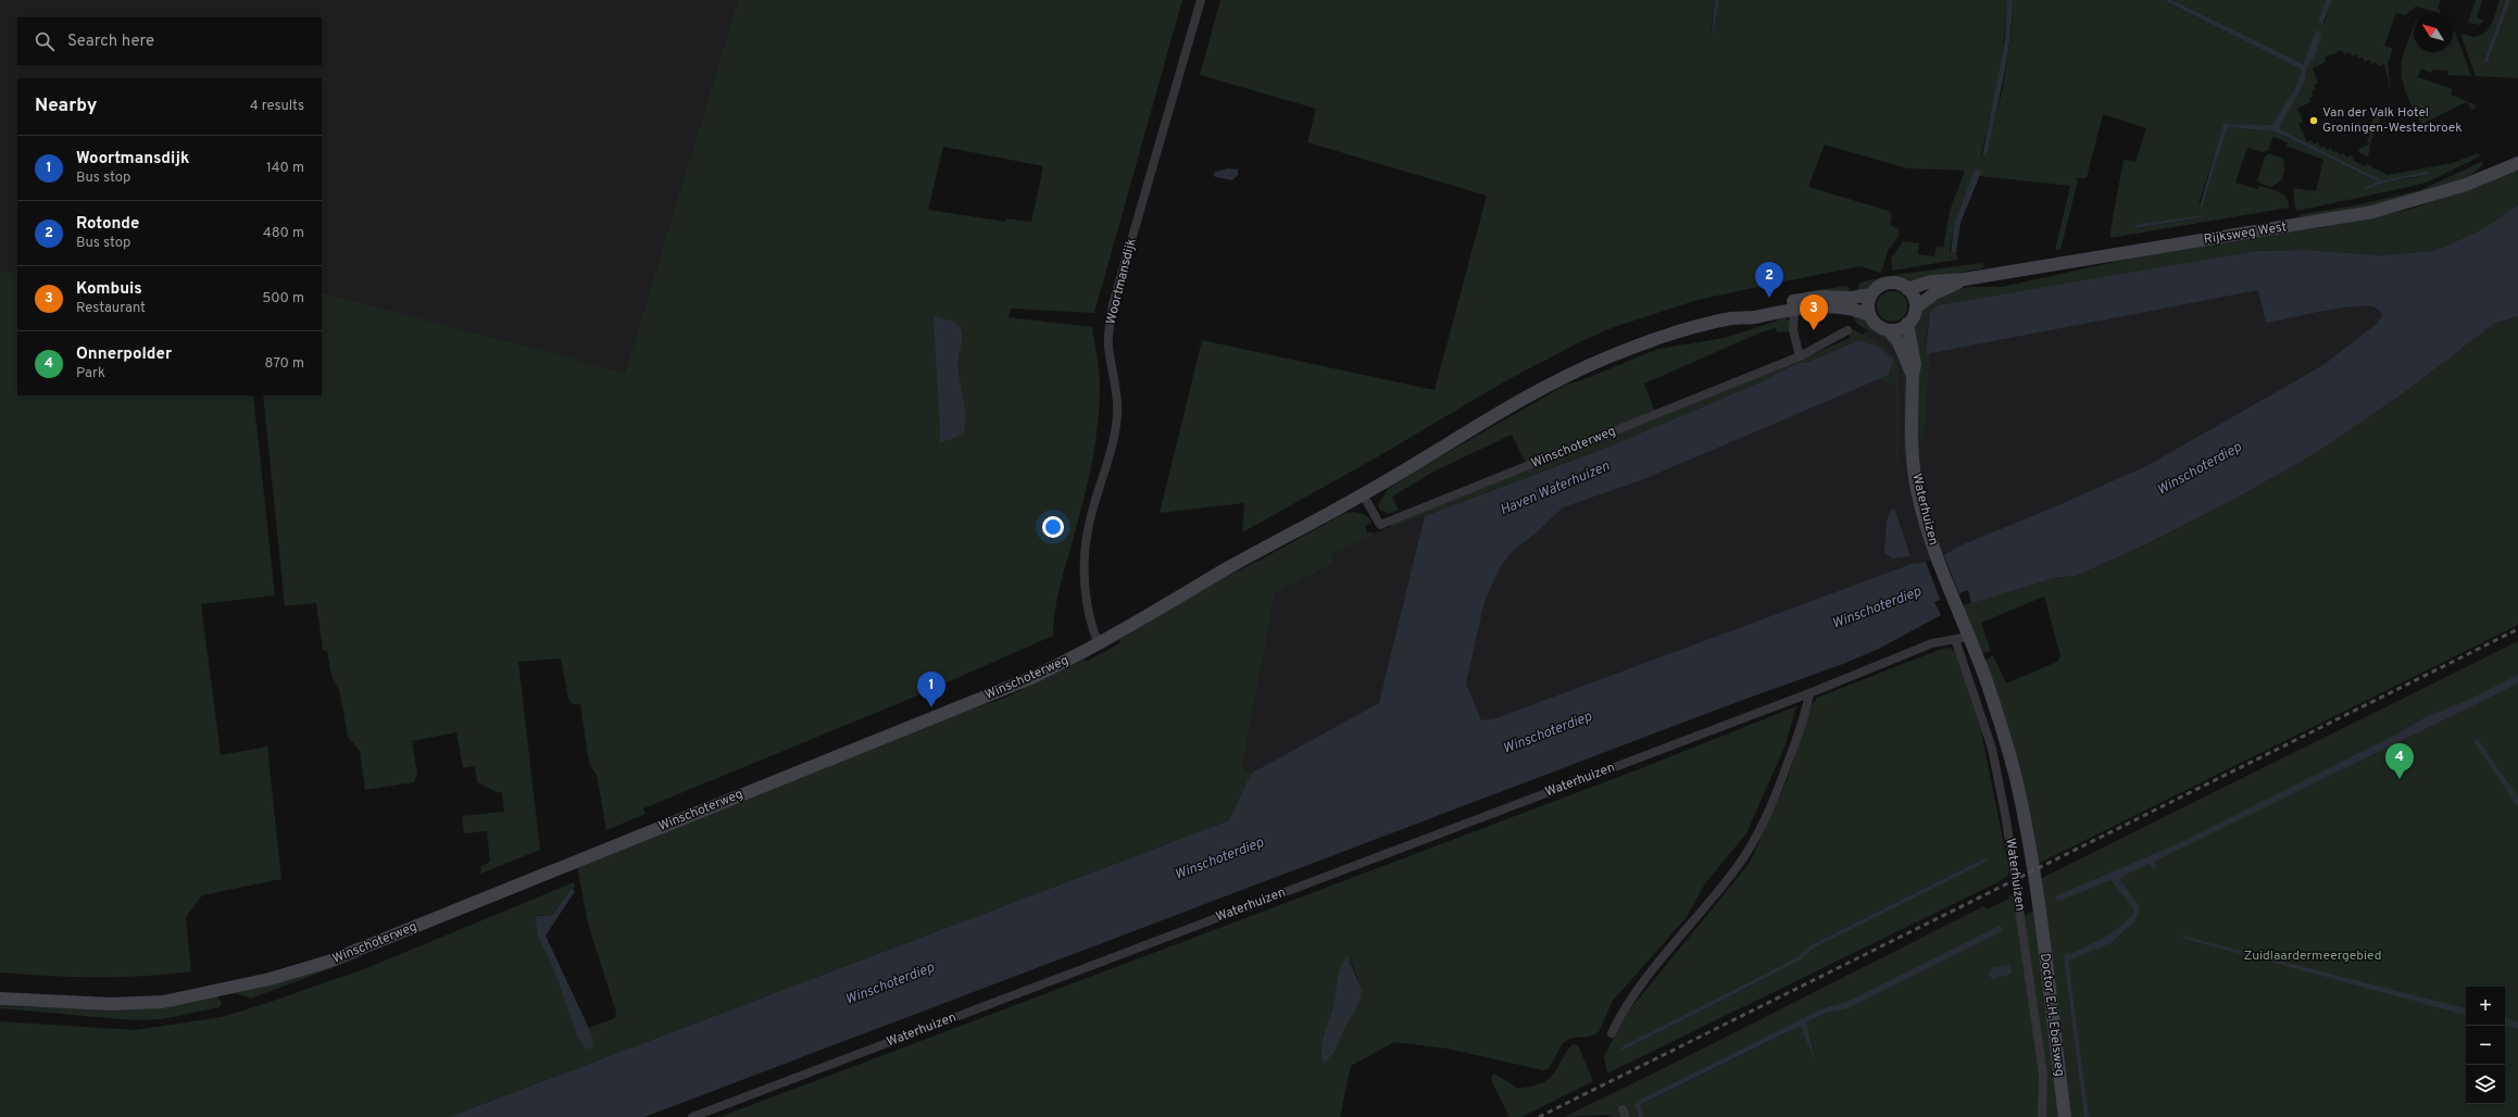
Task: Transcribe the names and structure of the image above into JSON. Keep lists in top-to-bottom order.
{
  "streets": {
    "main road": [
      "Rijksweg West",
      "Winschoterweg",
      "Waterhuizen",
      "Doctor E.H. Ebelsweg"
    ],
    "street": ["Woortmansdijk"]
  },
  "crossings": [
    ["Rijksweg West", "Winschoterweg"],
    ["Rijksweg West", "Waterhuizen"],
    ["Woortmansdijk", "Winschoterweg"],
    ["Winschoterweg", "Waterhuizen"],
    ["Waterhuizen", "Doctor E.H. Ebelsweg"]
  ],
  "water": ["Winschoterdiep", "Haven Waterhuizen"],
  "parks": ["Zuidlaardermeergebied"],
  "places": ["Van der Valk Hotel Groningen-Westerbroek"],
  "north": "top left",
  "page": {
    "search": "Search here",
    "heading": ["Nearby", "4 results"],
    "list": [
      {
        "mark": "1",
        "name": "Woortmansdijk",
        "note": "Bus stop",
        "value": "140 m"
      },
      {
        "mark": "2",
        "name": "Rotonde",
        "note": "Bus stop",
        "value": "480 m"
      },
      {
        "mark": "3",
        "name": "Kombuis",
        "note": "Restaurant",
        "value": "500 m"
      },
      {
        "mark": "4",
        "name": "Onnerpolder",
        "note": "Park",
        "value": "870 m"
      }
    ],
    "pins": [
      "2",
      "3",
      "1",
      "4"
    ],
    "map_buttons": ["+", "−"]
  }
}
